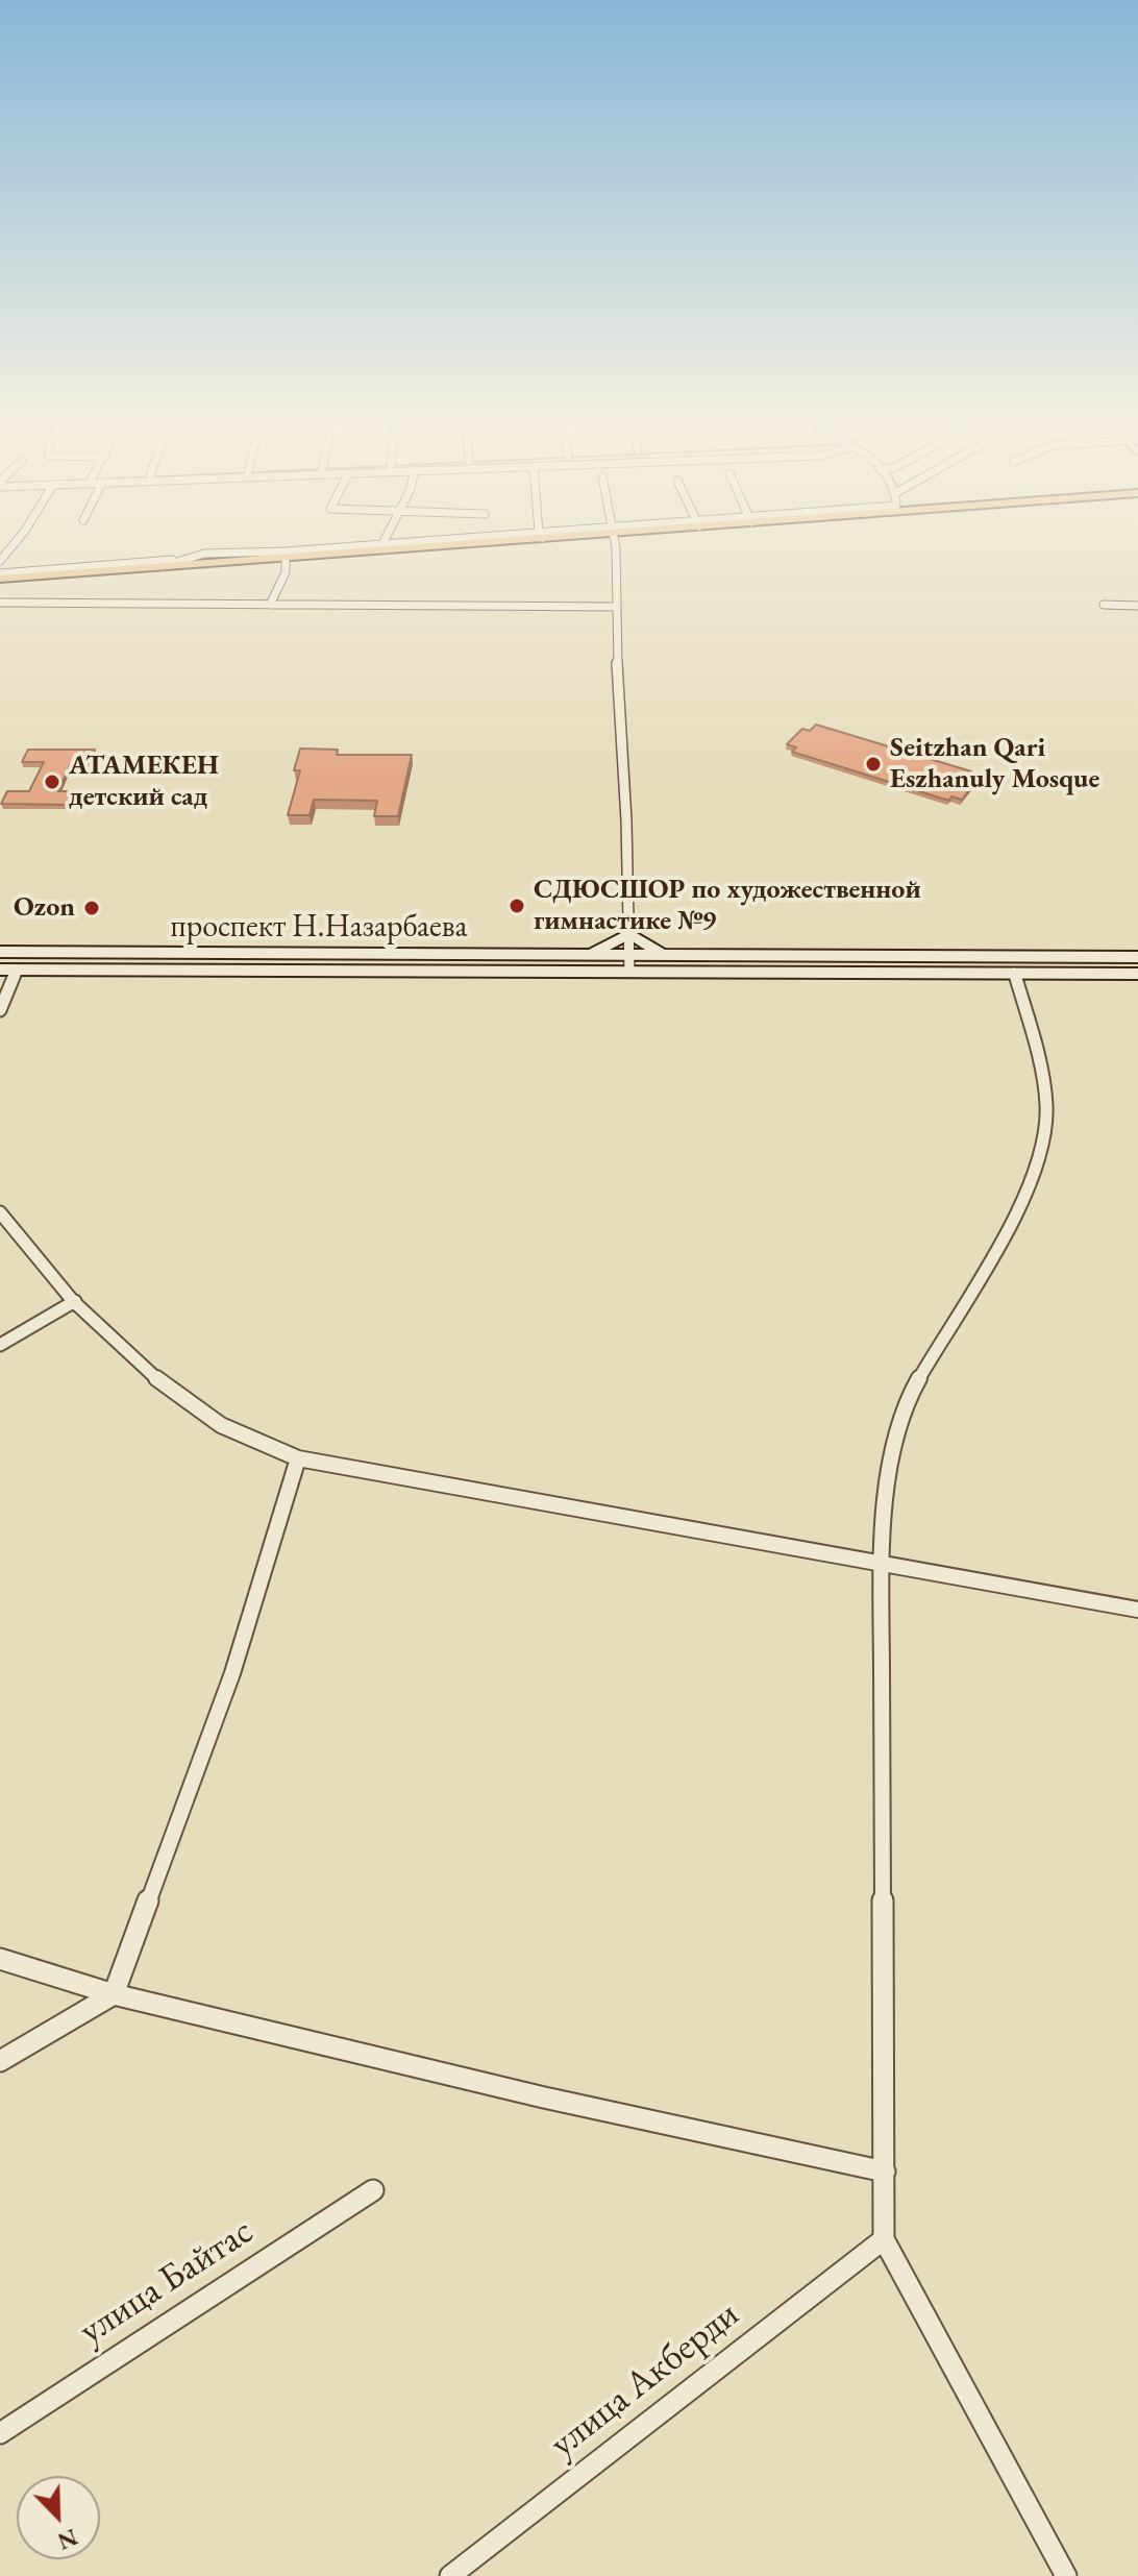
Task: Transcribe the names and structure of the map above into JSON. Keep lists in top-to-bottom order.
{
  "streets": {
    "main road": ["проспект Н.Назарбаева"],
    "street": ["улица Байтас", "улица Акберди"]
  },
  "places": [
    "Seitzhan Qari Eszhanuly Mosque",
    "АТАМЕКЕН детский сад",
    "СДЮСШОР по художественной гимнастике №9",
    "Ozon"
  ],
  "north": "bottom right"
}
